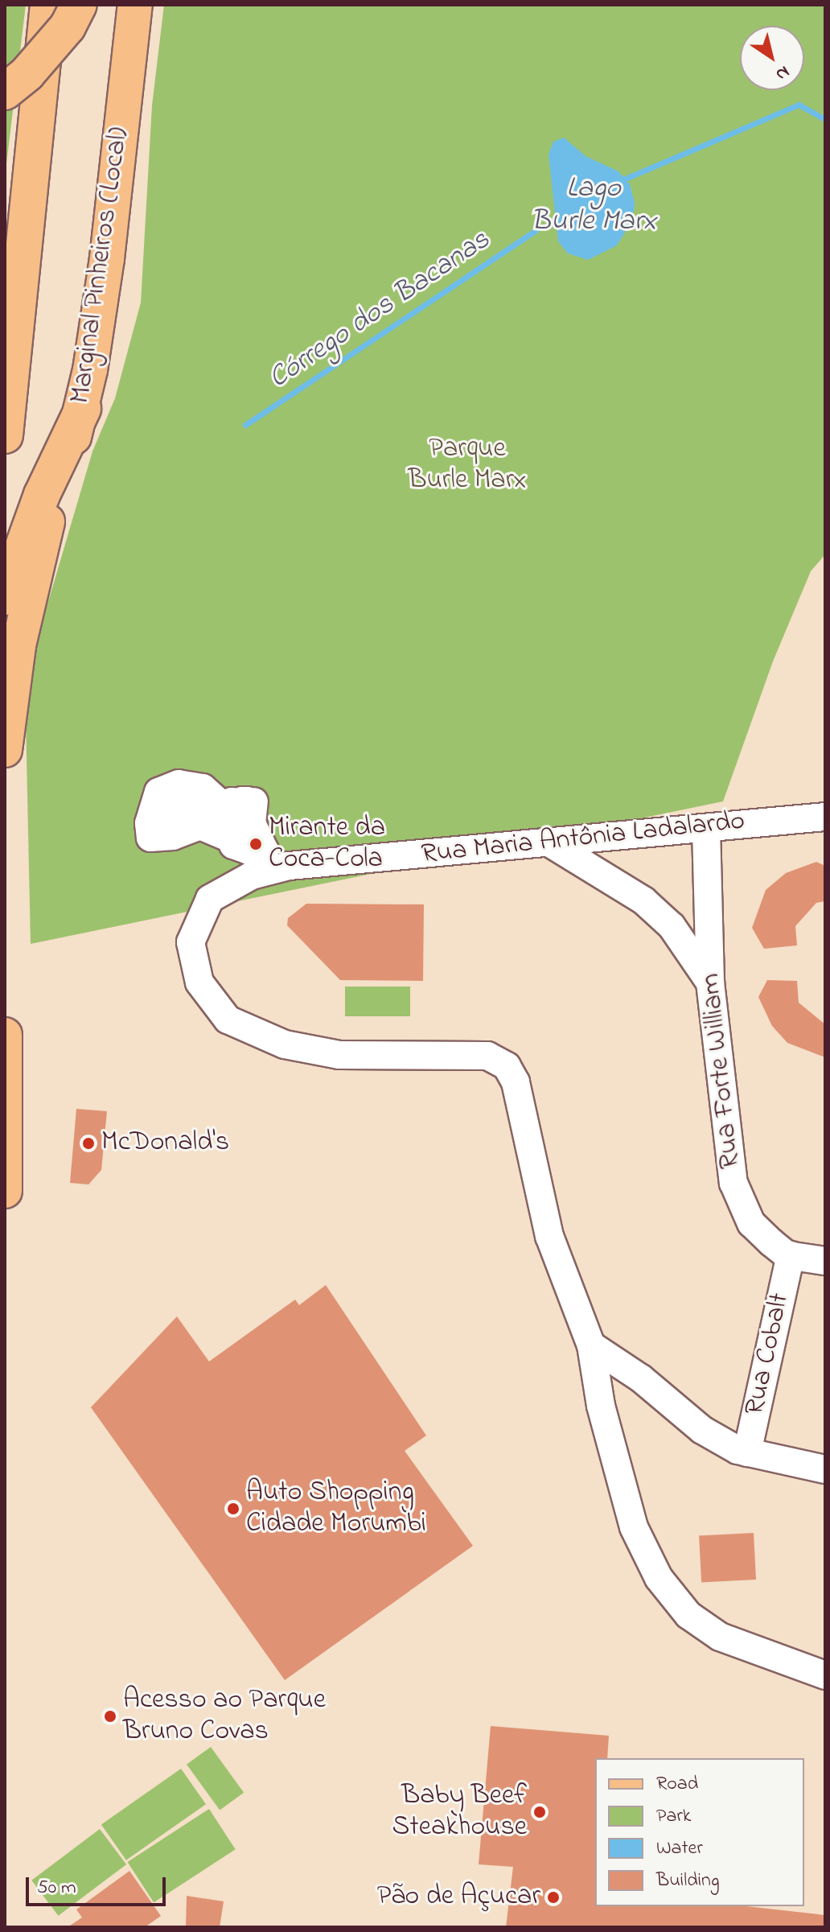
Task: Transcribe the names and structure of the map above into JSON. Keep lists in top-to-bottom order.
{
  "streets": {
    "main road": ["Marginal Pinheiros (Local)"],
    "street": ["Rua Maria Antônia Ladalardo", "Rua Forte William", "Rua Cobalt"]
  },
  "crossings": [
    ["Rua Maria Antônia Ladalardo", "Rua Forte William"],
    ["Rua Forte William", "Rua Cobalt"]
  ],
  "water": ["Lago Burle Marx", "Córrego dos Bacanas"],
  "parks": ["Parque Burle Marx"],
  "places": [
    "Mirante da Coca-Cola",
    "McDonald's",
    "Auto Shopping Cidade Morumbi",
    "Acesso ao Parque Bruno Covas",
    "Baby Beef Steakhouse",
    "Pão de Açucar"
  ],
  "legend": [
    "Road",
    "Park",
    "Water",
    "Building"
  ],
  "scale_bar": "50 m",
  "north": "bottom right"
}
